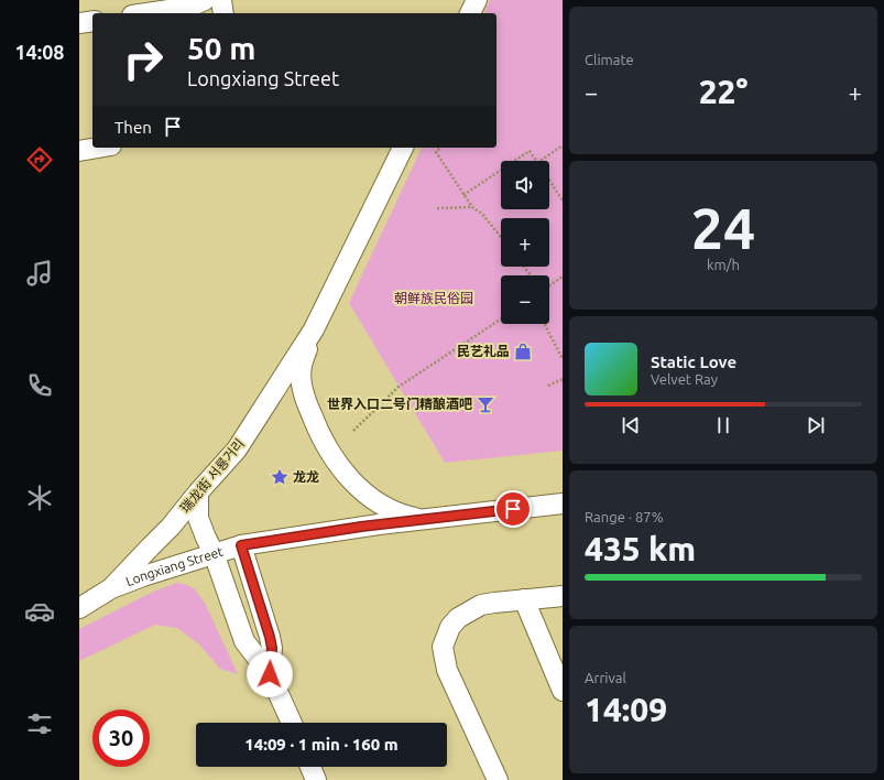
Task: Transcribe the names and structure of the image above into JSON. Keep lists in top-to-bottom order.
{
  "streets": {
    "street": ["瑞龙街 서룡거리", "Longxiang Street"]
  },
  "crossings": [
    ["瑞龙街 서룡거리", "Longxiang Street"]
  ],
  "parks": ["朝鲜族民俗园"],
  "places": {
    "shop": ["民艺礼品"],
    "bar": ["世界入口二号门精酿酒吧"],
    "place": ["龙龙"]
  },
  "page": {
    "tabs": "14:08",
    "tile": [
      "Climate",
      ["24", "km/h"],
      ["Range · 87%", "435 km"],
      ["Arrival", "14:09"]
    ],
    "turn": ["50 m", "Longxiang Street"],
    "heat": ["−", "22°", "+"],
    "then": "Then",
    "map_buttons": ["+", "−"],
    "song": ["Static Love", "Velvet Ray"],
    "limit": "30",
    "trip": "14:09 · 1 min · 160 m"
  }
}
